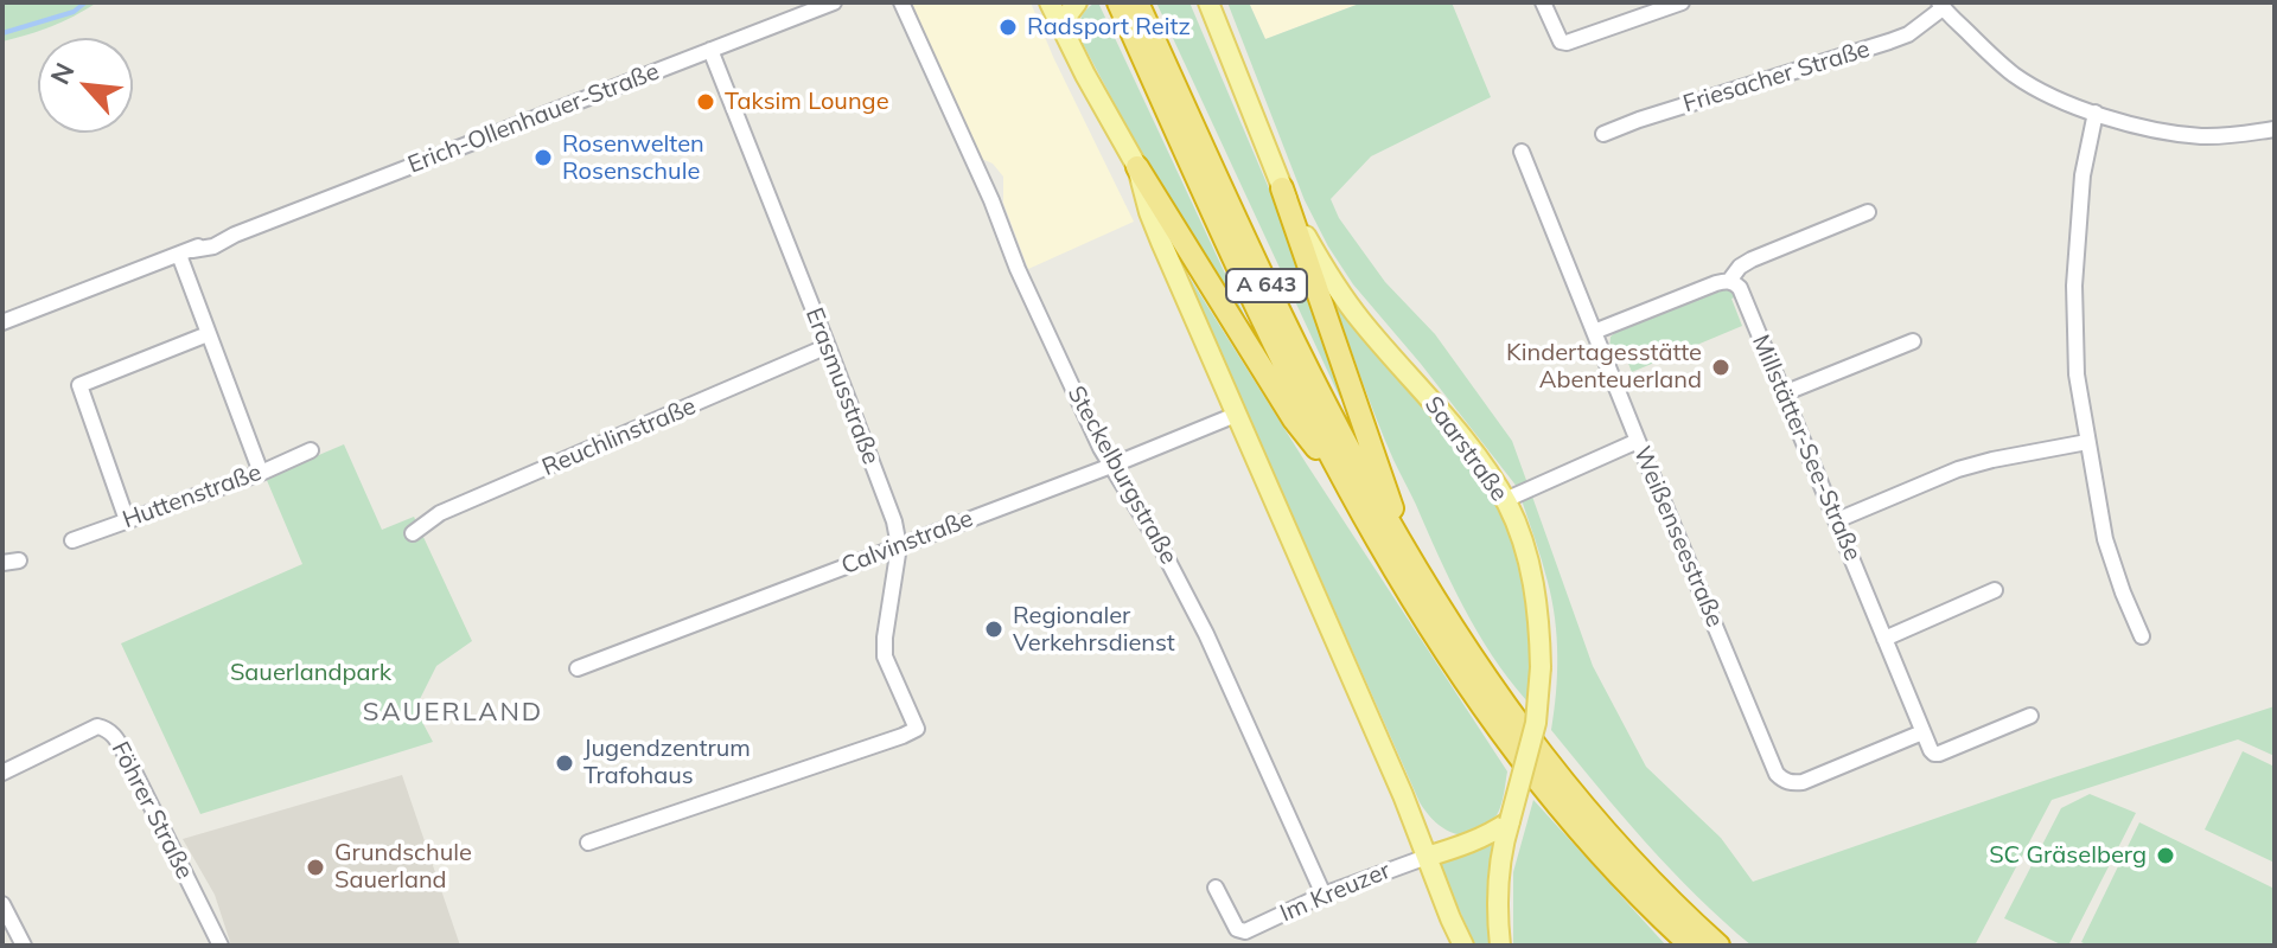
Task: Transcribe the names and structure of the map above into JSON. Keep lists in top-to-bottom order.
{
  "streets": {
    "highway": ["A 643"],
    "main road": ["Saarstraße"],
    "street": [
      "Friesacher Straße",
      "Erich-Ollenhauer-Straße",
      "Erasmusstraße",
      "Reuchlinstraße",
      "Millstätter-See-Straße",
      "Steckelburgstraße",
      "Huttenstraße",
      "Weißenseestraße",
      "Calvinstraße",
      "Föhrer Straße",
      "Im Kreuzer"
    ]
  },
  "crossings": [
    ["Erich-Ollenhauer-Straße", "Erasmusstraße"],
    ["Erasmusstraße", "Reuchlinstraße"],
    ["Erasmusstraße", "Calvinstraße"],
    ["Millstätter-See-Straße", "Weißenseestraße"],
    ["Steckelburgstraße", "Calvinstraße"],
    ["Steckelburgstraße", "Im Kreuzer"]
  ],
  "districts": ["SAUERLAND"],
  "parks": ["Sauerlandpark"],
  "places": [
    "Radsport Reitz",
    "Taksim Lounge",
    "Rosenwelten Rosenschule",
    "Kindertagesstätte Abenteuerland",
    "Regionaler Verkehrsdienst",
    "Jugendzentrum Trafohaus",
    "SC Gräselberg",
    "Grundschule Sauerland"
  ],
  "north": "top left"
}
